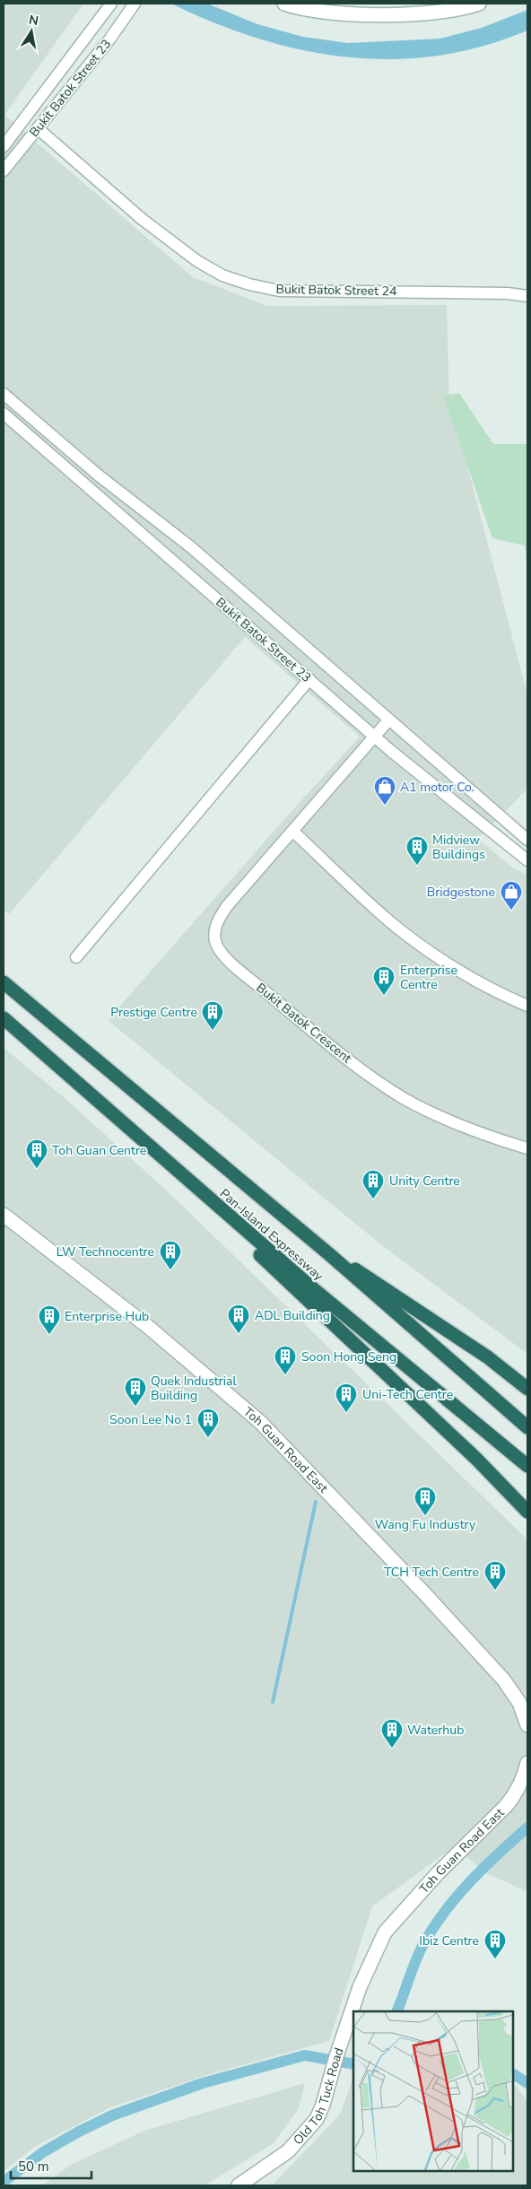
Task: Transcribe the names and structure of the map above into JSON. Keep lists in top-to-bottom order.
{
  "streets": {
    "highway": ["Pan-Island Expressway"],
    "street": [
      "Bukit Batok Street 23",
      "Bukit Batok Street 24",
      "Bukit Batok Crescent",
      "Toh Guan Road East",
      "Old Toh Tuck Road"
    ]
  },
  "crossings": [
    ["Bukit Batok Street 23", "Bukit Batok Street 24"],
    ["Bukit Batok Street 23", "Bukit Batok Crescent"],
    ["Toh Guan Road East", "Old Toh Tuck Road"]
  ],
  "places": {
    "shop": ["A1 motor Co.", "Bridgestone"],
    "building": [
      "Midview Buildings",
      "Enterprise Centre",
      "Prestige Centre",
      "Toh Guan Centre",
      "Unity Centre",
      "LW Technocentre",
      "ADL Building",
      "Enterprise Hub",
      "Soon Hong Seng",
      "Quek Industrial Building",
      "Uni-Tech Centre",
      "Soon Lee No 1",
      "Wang Fu Industry",
      "TCH Tech Centre",
      "Waterhub",
      "Ibiz Centre"
    ]
  },
  "scale_bar": "50 m",
  "north": "top"
}
